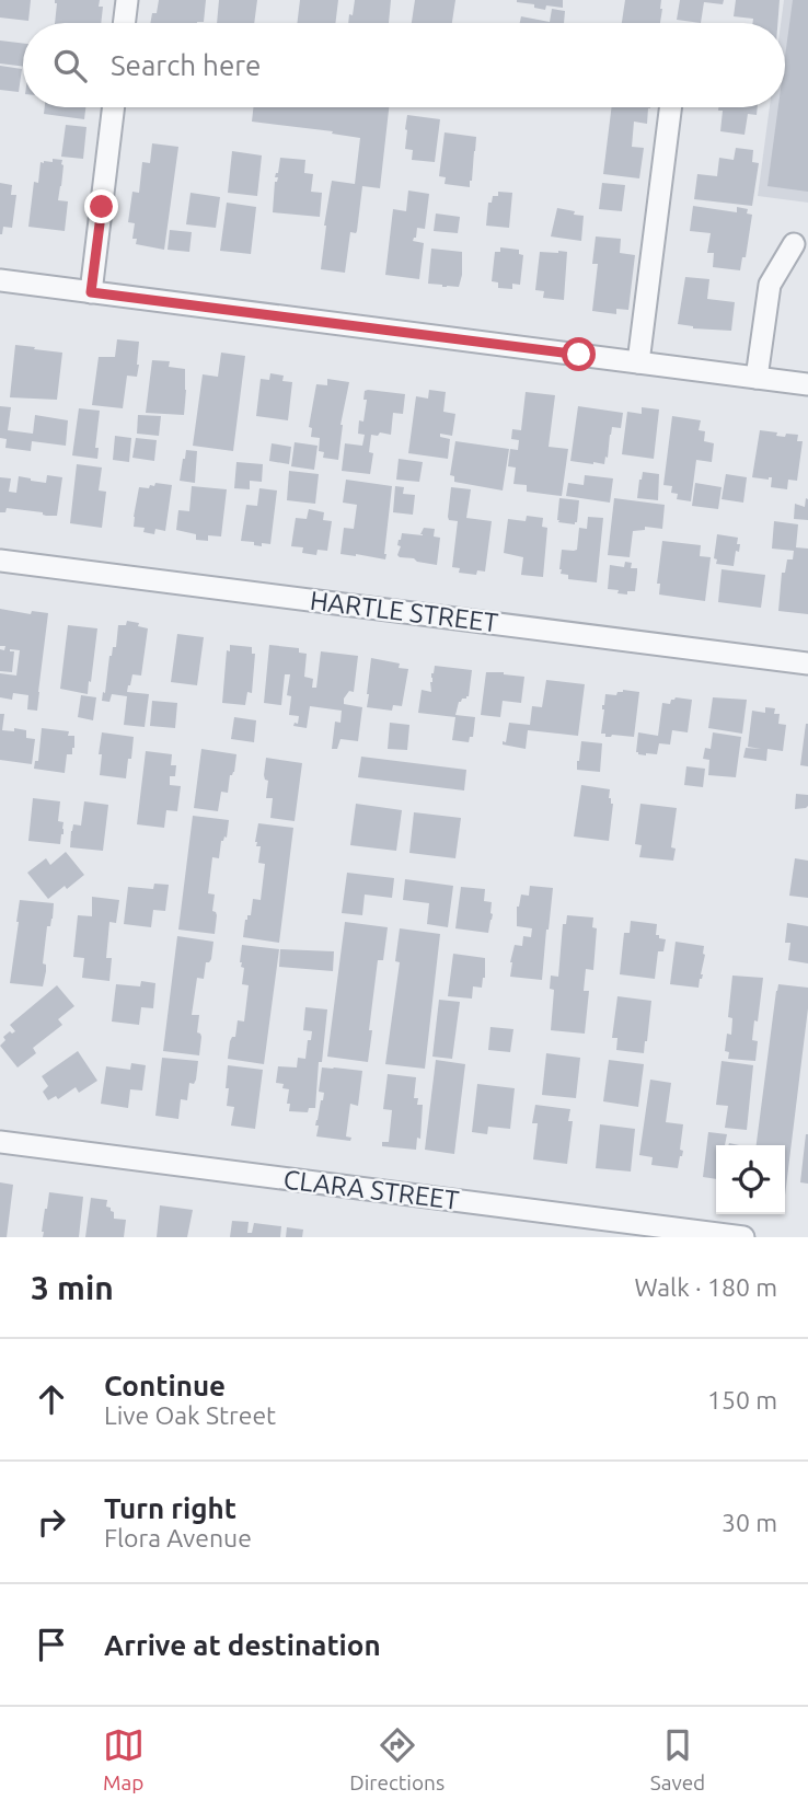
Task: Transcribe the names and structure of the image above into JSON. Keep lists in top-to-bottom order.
{
  "streets": {
    "street": ["HARTLE STREET", "CLARA STREET"]
  },
  "page": {
    "search": "Search here",
    "heading": ["3 min", "Walk · 180 m"],
    "list": [
      ["Continue", "Live Oak Street", "150 m"],
      ["Turn right", "Flora Avenue", "30 m"],
      "Arrive at destination"
    ],
    "nav": ["Map", "Directions", "Saved"]
  }
}
